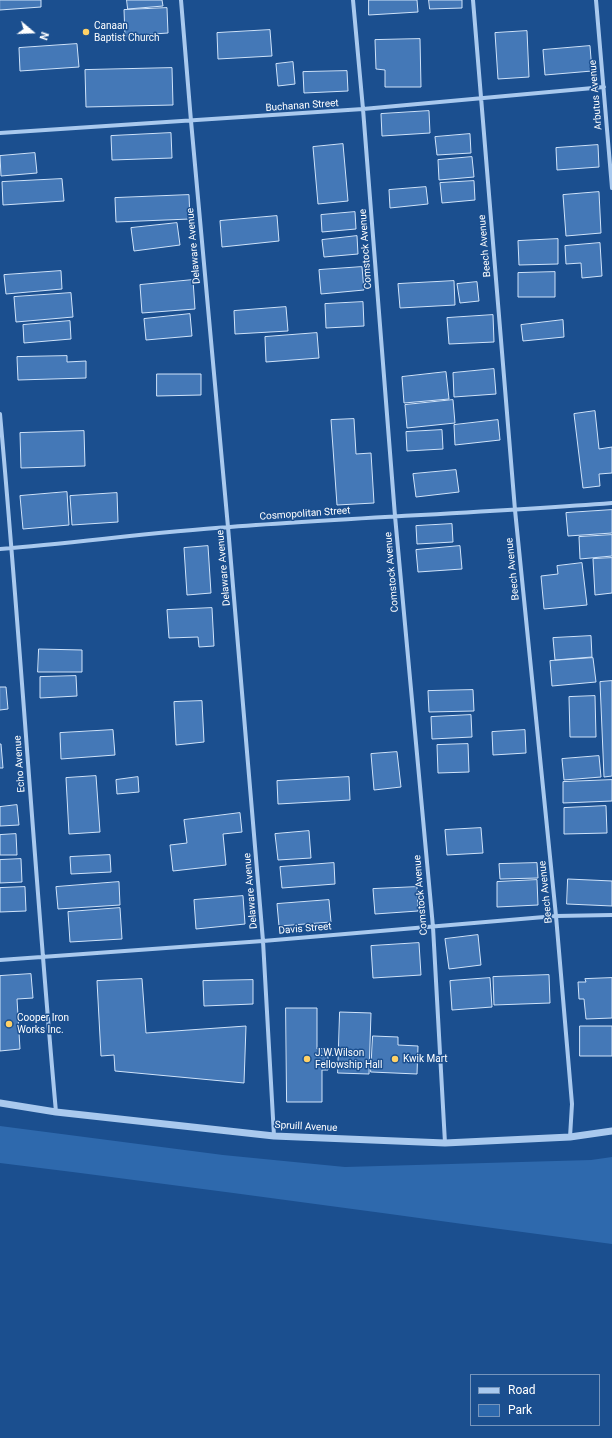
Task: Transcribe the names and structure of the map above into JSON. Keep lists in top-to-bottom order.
{
  "streets": {
    "street": [
      "Arbutus Avenue",
      "Buchanan Street",
      "Delaware Avenue",
      "Beech Avenue",
      "Comstock Avenue",
      "Cosmopolitan Street",
      "Echo Avenue",
      "Davis Street",
      "Spruill Avenue"
    ]
  },
  "crossings": [
    ["Arbutus Avenue", "Buchanan Street"],
    ["Buchanan Street", "Delaware Avenue"],
    ["Buchanan Street", "Beech Avenue"],
    ["Buchanan Street", "Comstock Avenue"],
    ["Delaware Avenue", "Cosmopolitan Street"],
    ["Delaware Avenue", "Davis Street"],
    ["Delaware Avenue", "Spruill Avenue"],
    ["Beech Avenue", "Cosmopolitan Street"],
    ["Beech Avenue", "Davis Street"],
    ["Beech Avenue", "Spruill Avenue"],
    ["Comstock Avenue", "Cosmopolitan Street"],
    ["Comstock Avenue", "Davis Street"],
    ["Comstock Avenue", "Spruill Avenue"],
    ["Cosmopolitan Street", "Echo Avenue"],
    ["Echo Avenue", "Davis Street"],
    ["Echo Avenue", "Spruill Avenue"]
  ],
  "places": [
    "Canaan Baptist Church",
    "Cooper Iron Works Inc.",
    "J.W.Wilson Fellowship Hall",
    "Kwik Mart"
  ],
  "legend": ["Road", "Park"],
  "north": "right"
}
